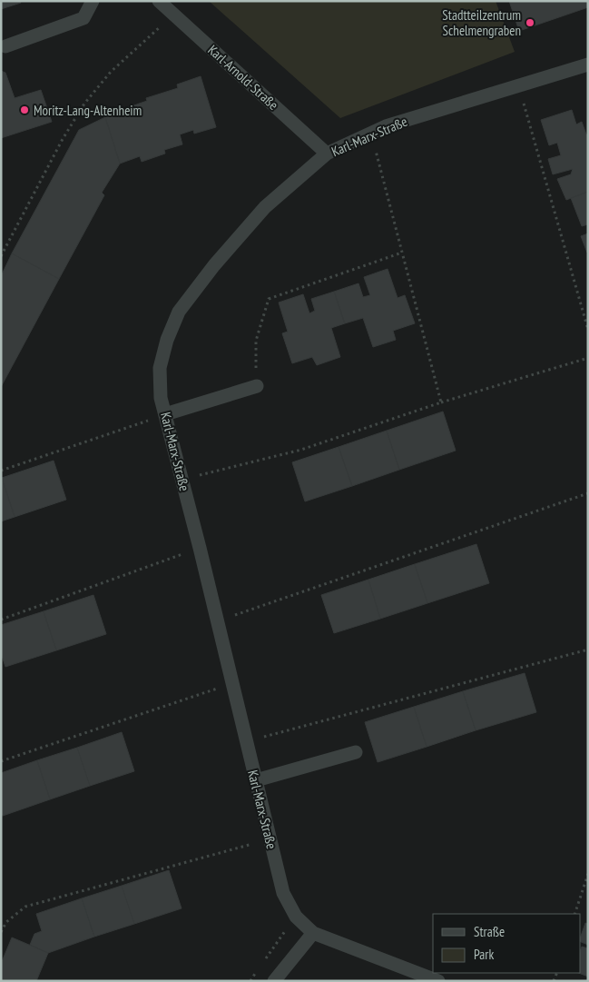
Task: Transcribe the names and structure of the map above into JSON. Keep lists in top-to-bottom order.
{
  "streets": {
    "street": ["Karl-Arnold-Straße", "Karl-Marx-Straße"]
  },
  "crossings": [
    ["Karl-Arnold-Straße", "Karl-Marx-Straße"]
  ],
  "places": ["Stadtteilzentrum Schelmengraben", "Moritz-Lang-Altenheim"],
  "legend": ["Straße", "Park"]
}
